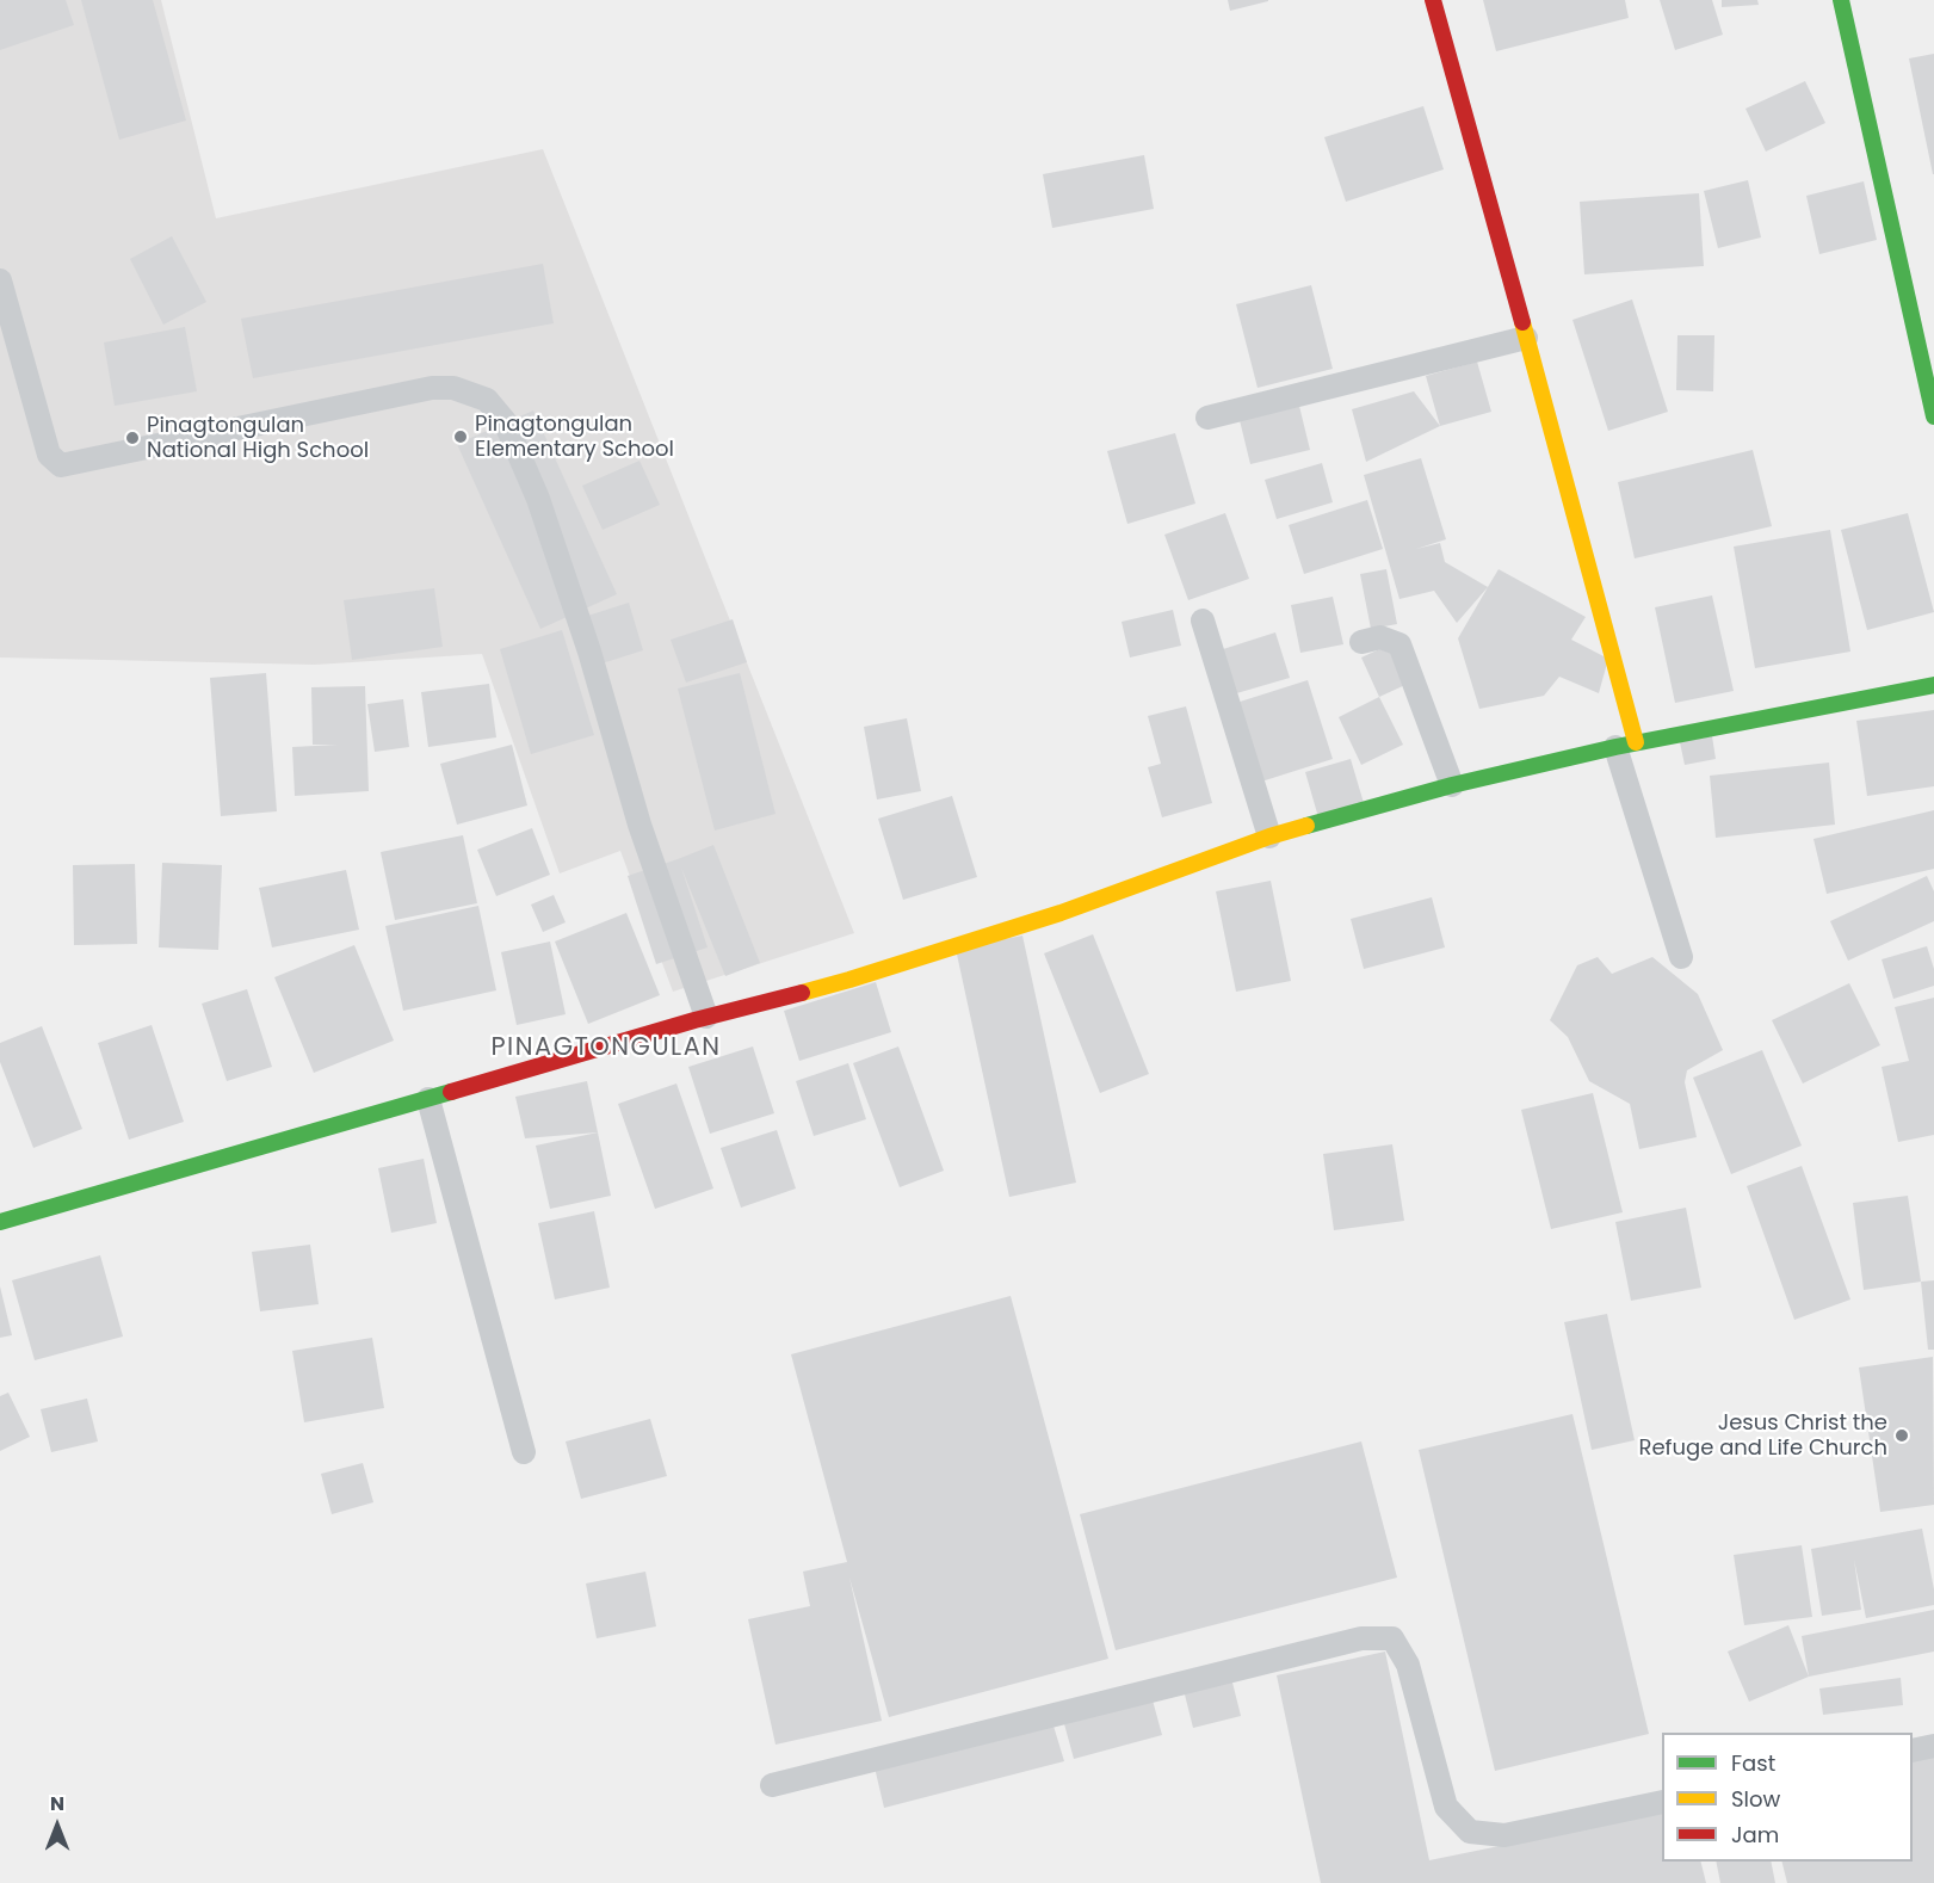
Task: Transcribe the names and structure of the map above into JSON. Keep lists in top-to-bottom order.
{
  "districts": ["PINAGTONGULAN"],
  "places": ["Pinagtongulan Elementary School", "Pinagtongulan National High School", "Jesus Christ the Refuge and Life Church"],
  "legend": ["Fast", "Slow", "Jam"],
  "north": "top"
}
